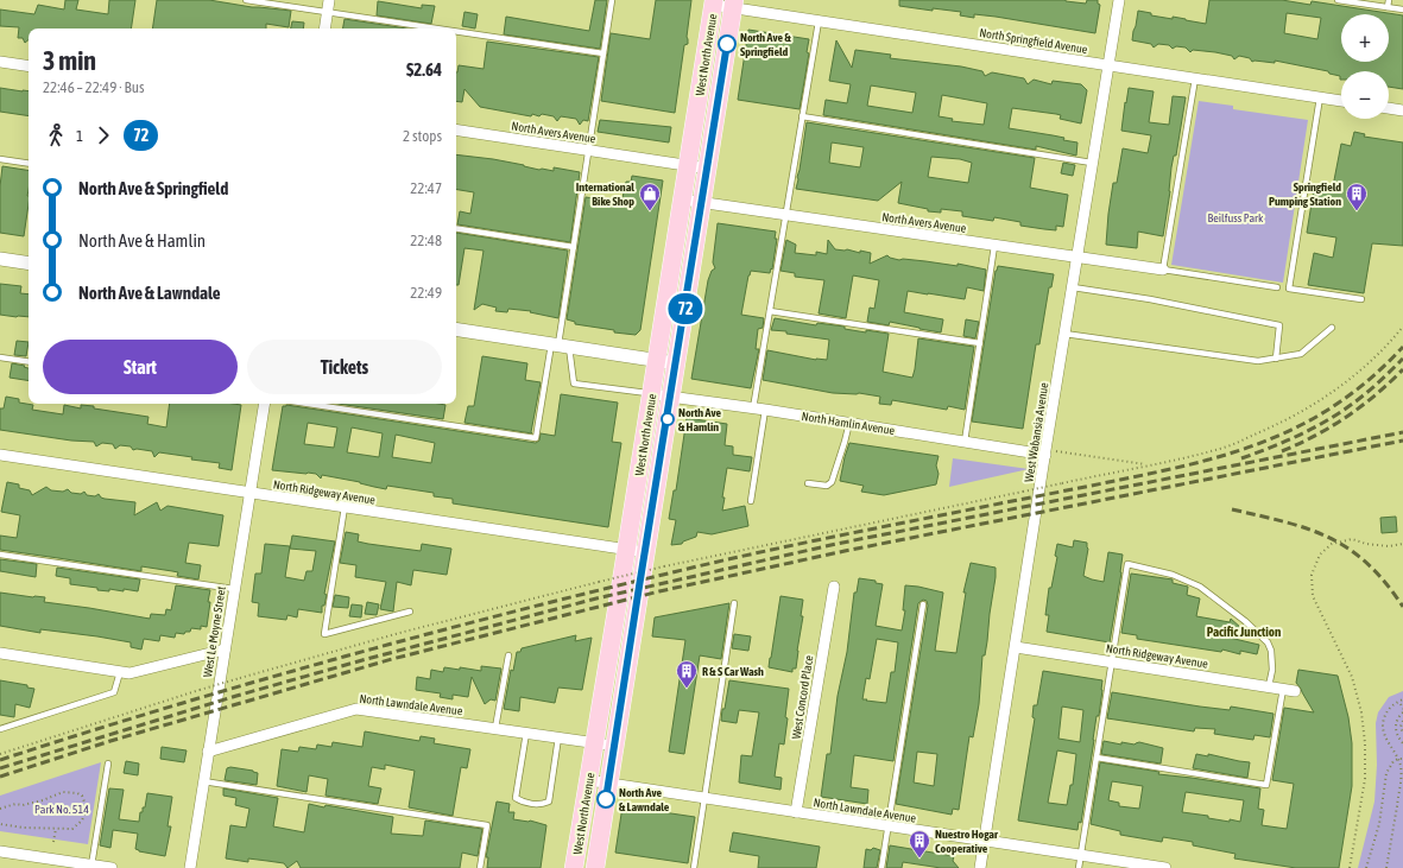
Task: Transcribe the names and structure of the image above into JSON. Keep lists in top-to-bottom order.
{
  "streets": {
    "main road": ["West North Avenue"],
    "street": [
      "North Springfield Avenue",
      "North Avers Avenue",
      "North Hamlin Avenue",
      "West Wabansia Avenue",
      "North Ridgeway Avenue",
      "West Le Moyne Street",
      "West Concord Place",
      "North Lawndale Avenue"
    ]
  },
  "crossings": [
    ["North Springfield Avenue", "West North Avenue"],
    ["North Springfield Avenue", "West Wabansia Avenue"],
    ["West North Avenue", "North Avers Avenue"],
    ["West North Avenue", "North Hamlin Avenue"],
    ["West North Avenue", "North Ridgeway Avenue"],
    ["West North Avenue", "North Lawndale Avenue"],
    ["North Avers Avenue", "West Wabansia Avenue"],
    ["North Hamlin Avenue", "West Wabansia Avenue"],
    ["West Wabansia Avenue", "North Ridgeway Avenue"],
    ["West Wabansia Avenue", "North Lawndale Avenue"],
    ["North Ridgeway Avenue", "West Le Moyne Street"],
    ["West Le Moyne Street", "North Lawndale Avenue"],
    ["West Concord Place", "North Lawndale Avenue"]
  ],
  "districts": ["Pacific Junction"],
  "parks": ["Beilfuss Park", "Park No. 514"],
  "places": {
    "other": ["North Ave & Springfield", "North Ave & Hamlin", "North Ave & Lawndale"],
    "shop": ["International Bike Shop"],
    "building": ["Springfield Pumping Station", "R & S Car Wash", "Nuestro Hogar Cooperative"]
  },
  "lines": ["bus line 72"],
  "page": {
    "on_map": "72",
    "map_buttons": ["+", "−"],
    "heading": ["3 min", "22:46 – 22:49 · Bus", "$2.64"],
    "legs": ["1", "72", "2 stops"],
    "list": [
      {
        "name": "North Ave & Springfield",
        "value": "22:47"
      },
      {
        "name": "North Ave & Hamlin",
        "value": "22:48"
      },
      {
        "name": "North Ave & Lawndale",
        "value": "22:49"
      }
    ],
    "buttons": ["Start", "Tickets"]
  }
}
